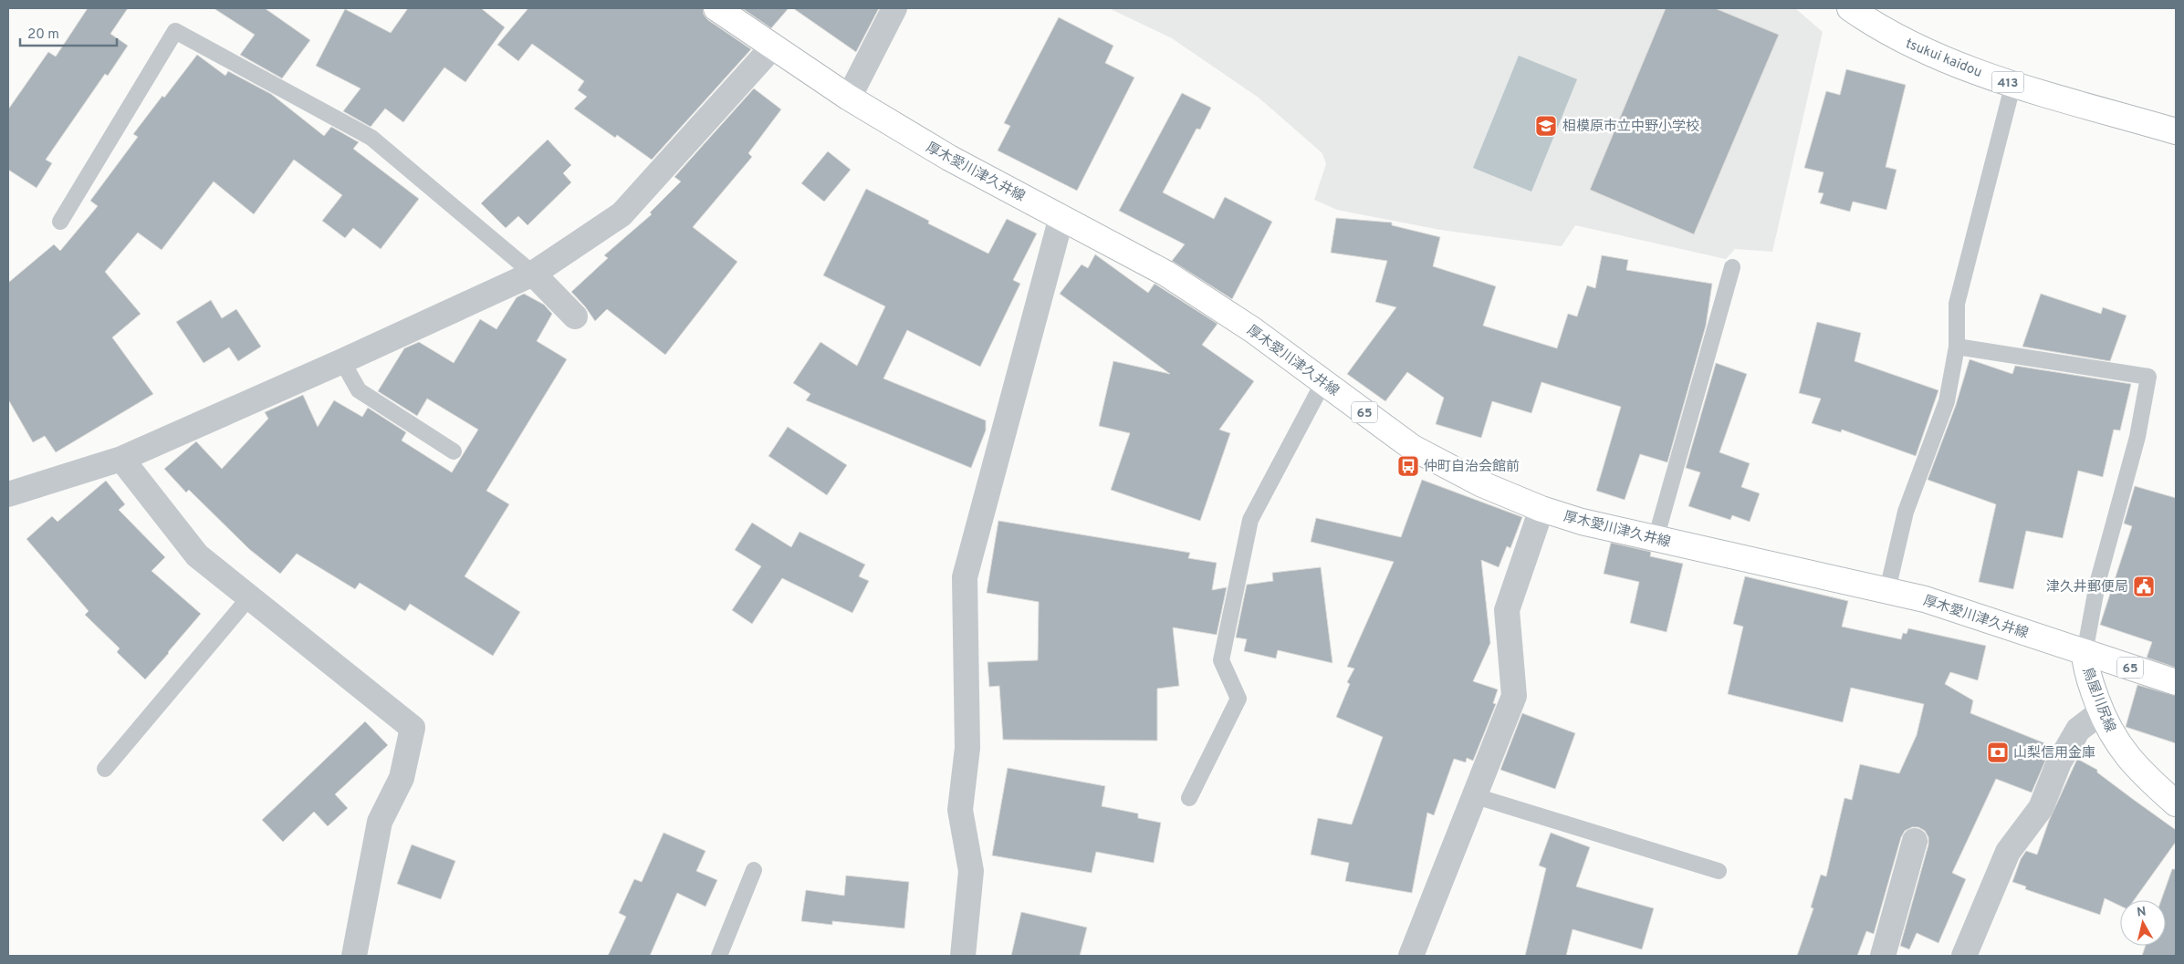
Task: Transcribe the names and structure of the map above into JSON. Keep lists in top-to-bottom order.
{
  "streets": {
    "main road": [
      "tsukui kaidou",
      "413",
      "厚木愛川津久井線",
      "65",
      "鳥屋川尻線"
    ]
  },
  "crossings": [
    ["厚木愛川津久井線", "鳥屋川尻線"]
  ],
  "places": {
    "school or university": ["相模原市立中野小学校"],
    "bus stop": ["仲町自治会館前"],
    "public building": ["津久井郵便局"],
    "bank": ["山梨信用金庫"]
  },
  "scale_bar": "20 m",
  "north": "top"
}
